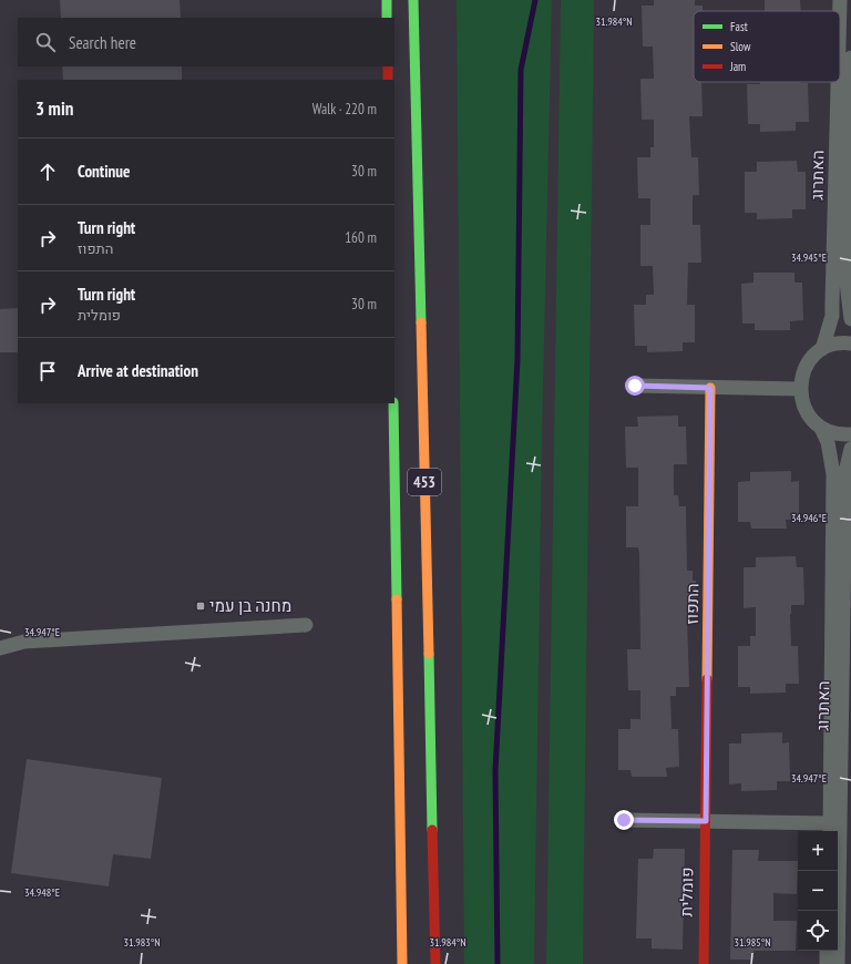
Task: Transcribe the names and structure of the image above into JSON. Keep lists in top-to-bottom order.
{
  "streets": {
    "main road": ["453", "התפוז", "פומלית"],
    "street": ["האתרוג"]
  },
  "crossings": [
    ["התפוז", "פומלית"]
  ],
  "places": {
    "transit": ["מחנה בן עמי"]
  },
  "legend": ["Fast", "Slow", "Jam"],
  "page": {
    "search": "Search here",
    "heading": ["3 min", "Walk · 220 m"],
    "list": [
      ["Continue", "30 m"],
      ["Turn right", "התפוז", "160 m"],
      ["Turn right", "פומלית", "30 m"],
      "Arrive at destination"
    ],
    "map_buttons": ["+", "−"]
  },
  "coordinates": [
    "31.984°N",
    "34.945°E",
    "34.946°E",
    "34.947°E",
    "34.948°E",
    "31.983°N",
    "31.985°N"
  ]
}
